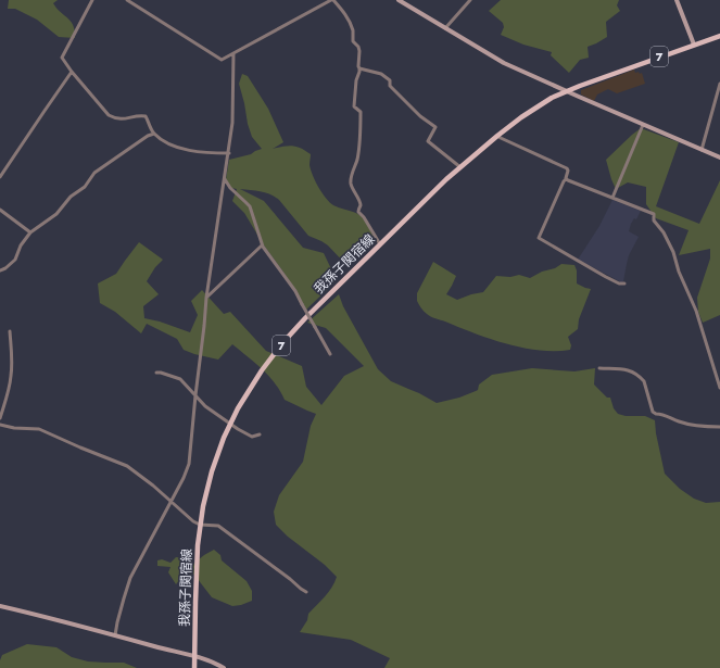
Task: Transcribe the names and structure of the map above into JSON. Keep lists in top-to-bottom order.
{
  "streets": {
    "main road": ["7", "我孫子関宿線"]
  }
}
